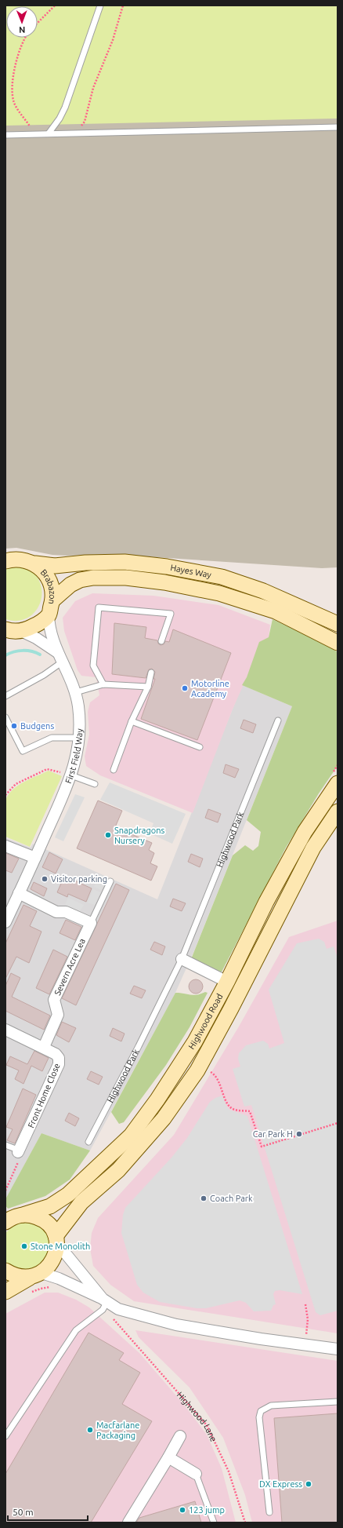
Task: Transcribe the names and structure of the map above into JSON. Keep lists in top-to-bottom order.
{
  "streets": {
    "street": [
      "Hayes Way",
      "Brabazon",
      "First Field Way",
      "Severn Acre Lea",
      "Highwood Road",
      "Front Home Close"
    ],
    "lane": ["Highwood Park"],
    "path": ["Highwood Lane"]
  },
  "crossings": [
    ["Hayes Way", "Brabazon"],
    ["Brabazon", "First Field Way"],
    ["Severn Acre Lea", "Front Home Close"]
  ],
  "places": [
    "Motorline Academy",
    "Budgens",
    "Snapdragons Nursery",
    "Visitor parking",
    "Car Park H",
    "Coach Park",
    "Stone Monolith",
    "Macfarlane Packaging",
    "DX Express",
    "123 jump"
  ],
  "scale_bar": "50 m",
  "north": "bottom"
}
